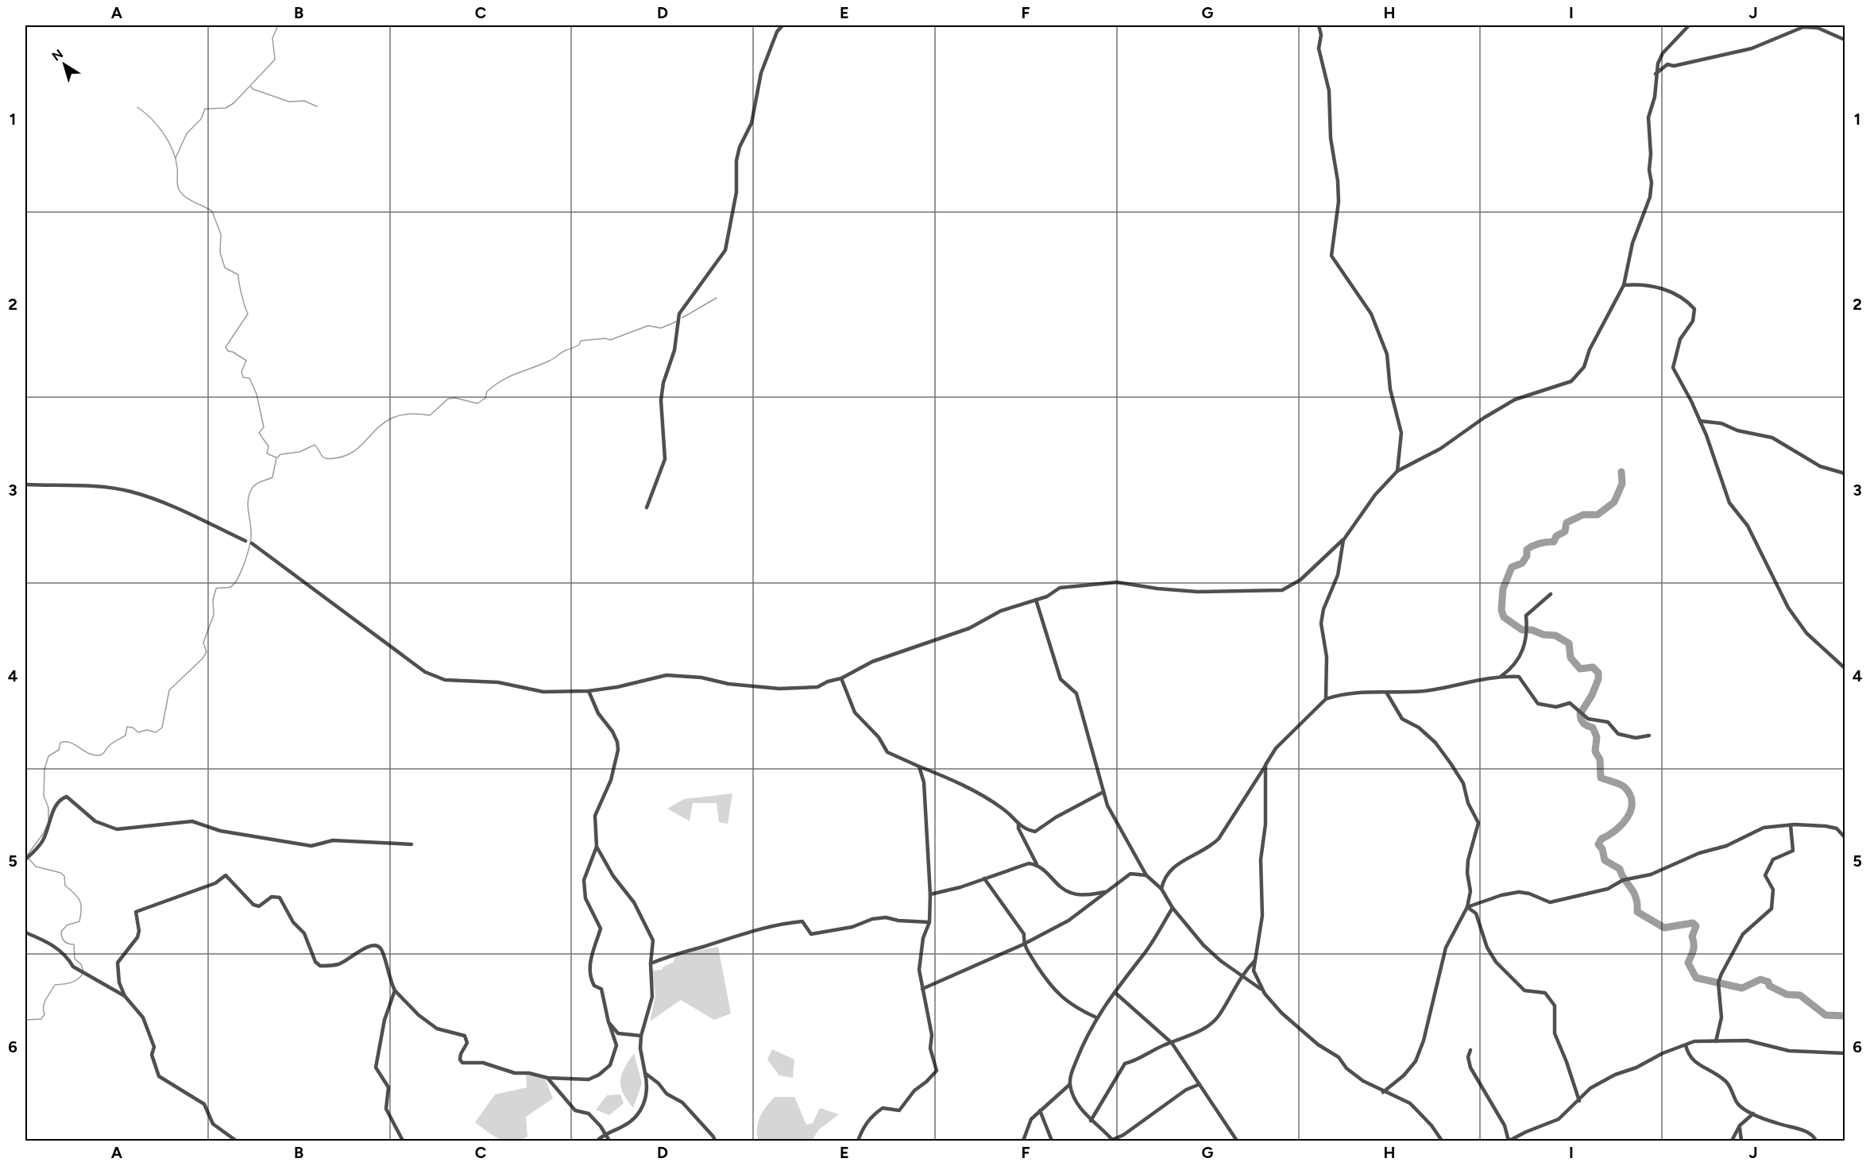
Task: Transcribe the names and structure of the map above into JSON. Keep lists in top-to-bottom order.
{
  "north": "top left",
  "grid": {
    "columns": [
      "A",
      "B",
      "C",
      "D",
      "E",
      "F",
      "G",
      "H",
      "I",
      "J"
    ],
    "rows": [
      "1",
      "2",
      "3",
      "4",
      "5",
      "6"
    ]
  }
}
